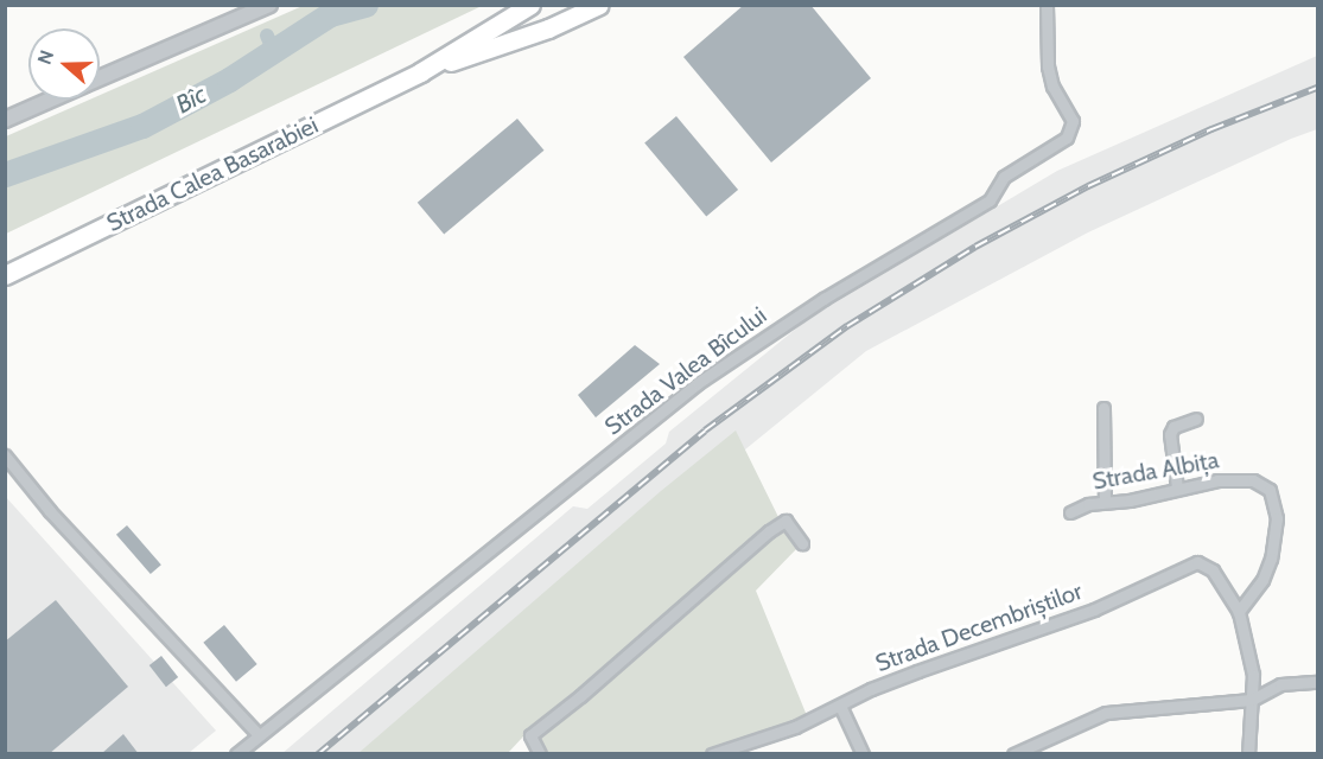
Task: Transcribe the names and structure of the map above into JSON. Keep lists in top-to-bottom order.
{
  "streets": {
    "main road": ["Strada Calea Basarabiei"],
    "street": ["Strada Valea Bîcului", "Strada Albița", "Strada Decembriștilor"]
  },
  "crossings": [
    ["Strada Albița", "Strada Decembriștilor"]
  ],
  "water": ["Bîc"],
  "north": "left"
}
